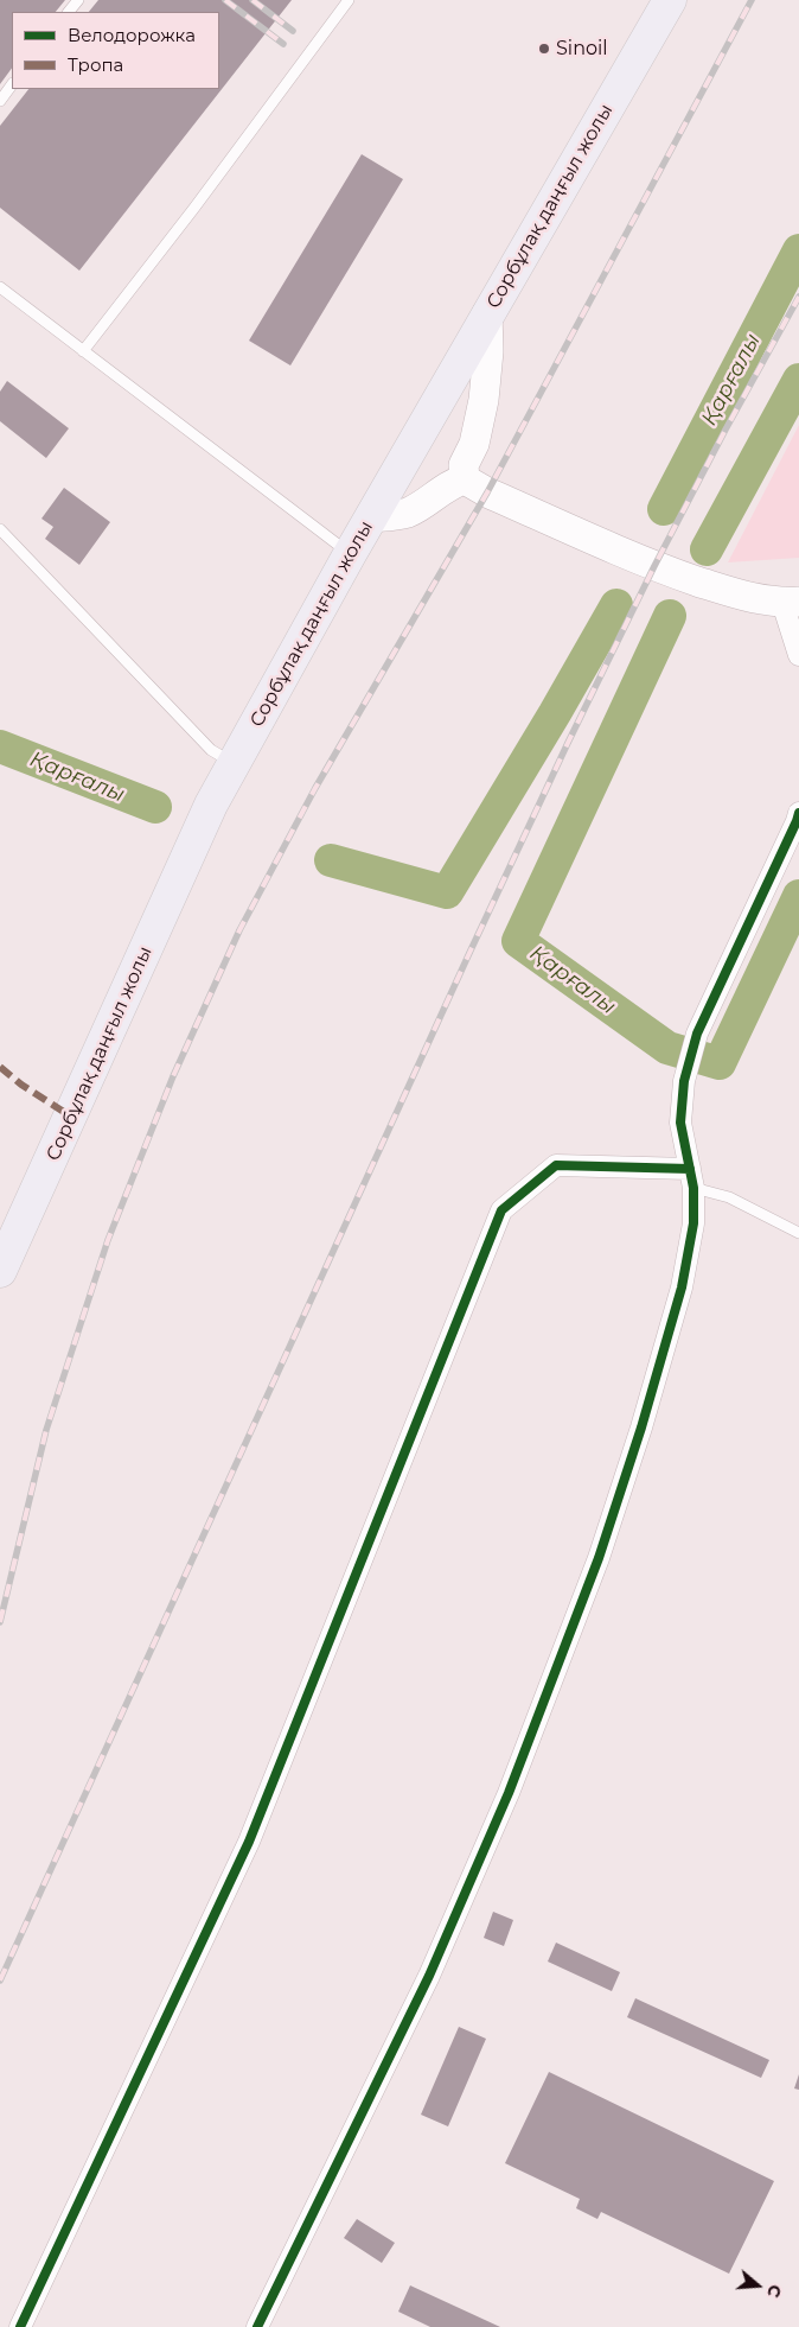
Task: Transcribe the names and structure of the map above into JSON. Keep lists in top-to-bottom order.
{
  "streets": {
    "main road": ["Сорбұлақ даңғыл жолы"]
  },
  "water": ["Қарғалы"],
  "places": ["Sinoil"],
  "legend": ["Велодорожка", "Тропа"],
  "north": "right"
}
